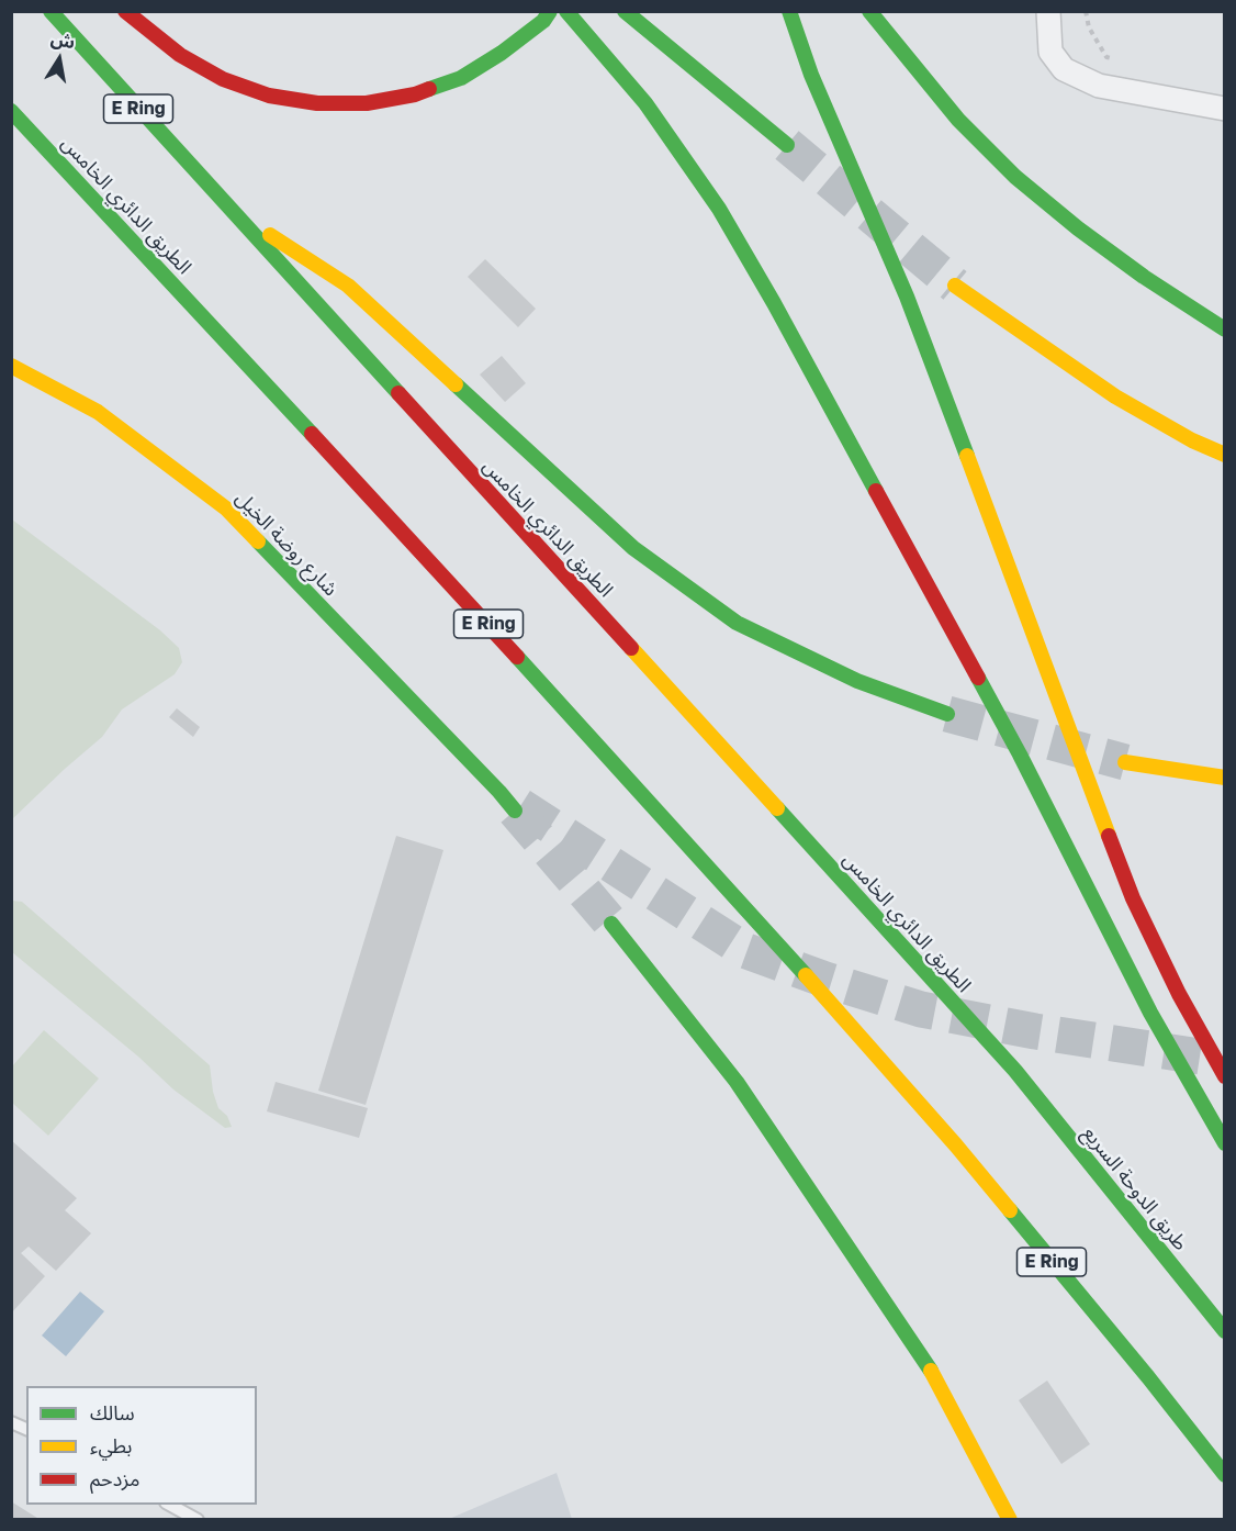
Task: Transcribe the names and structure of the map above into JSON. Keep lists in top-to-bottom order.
{
  "streets": {
    "main road": [
      "E Ring",
      "الطريق الدائري الخامس",
      "شارع روضة الخيل",
      "طريق الدوحة السريع"
    ]
  },
  "crossings": [
    ["الطريق الدائري الخامس", "طريق الدوحة السريع"]
  ],
  "legend": ["سالك", "بطيء", "مزدحم"],
  "north": "top"
}
